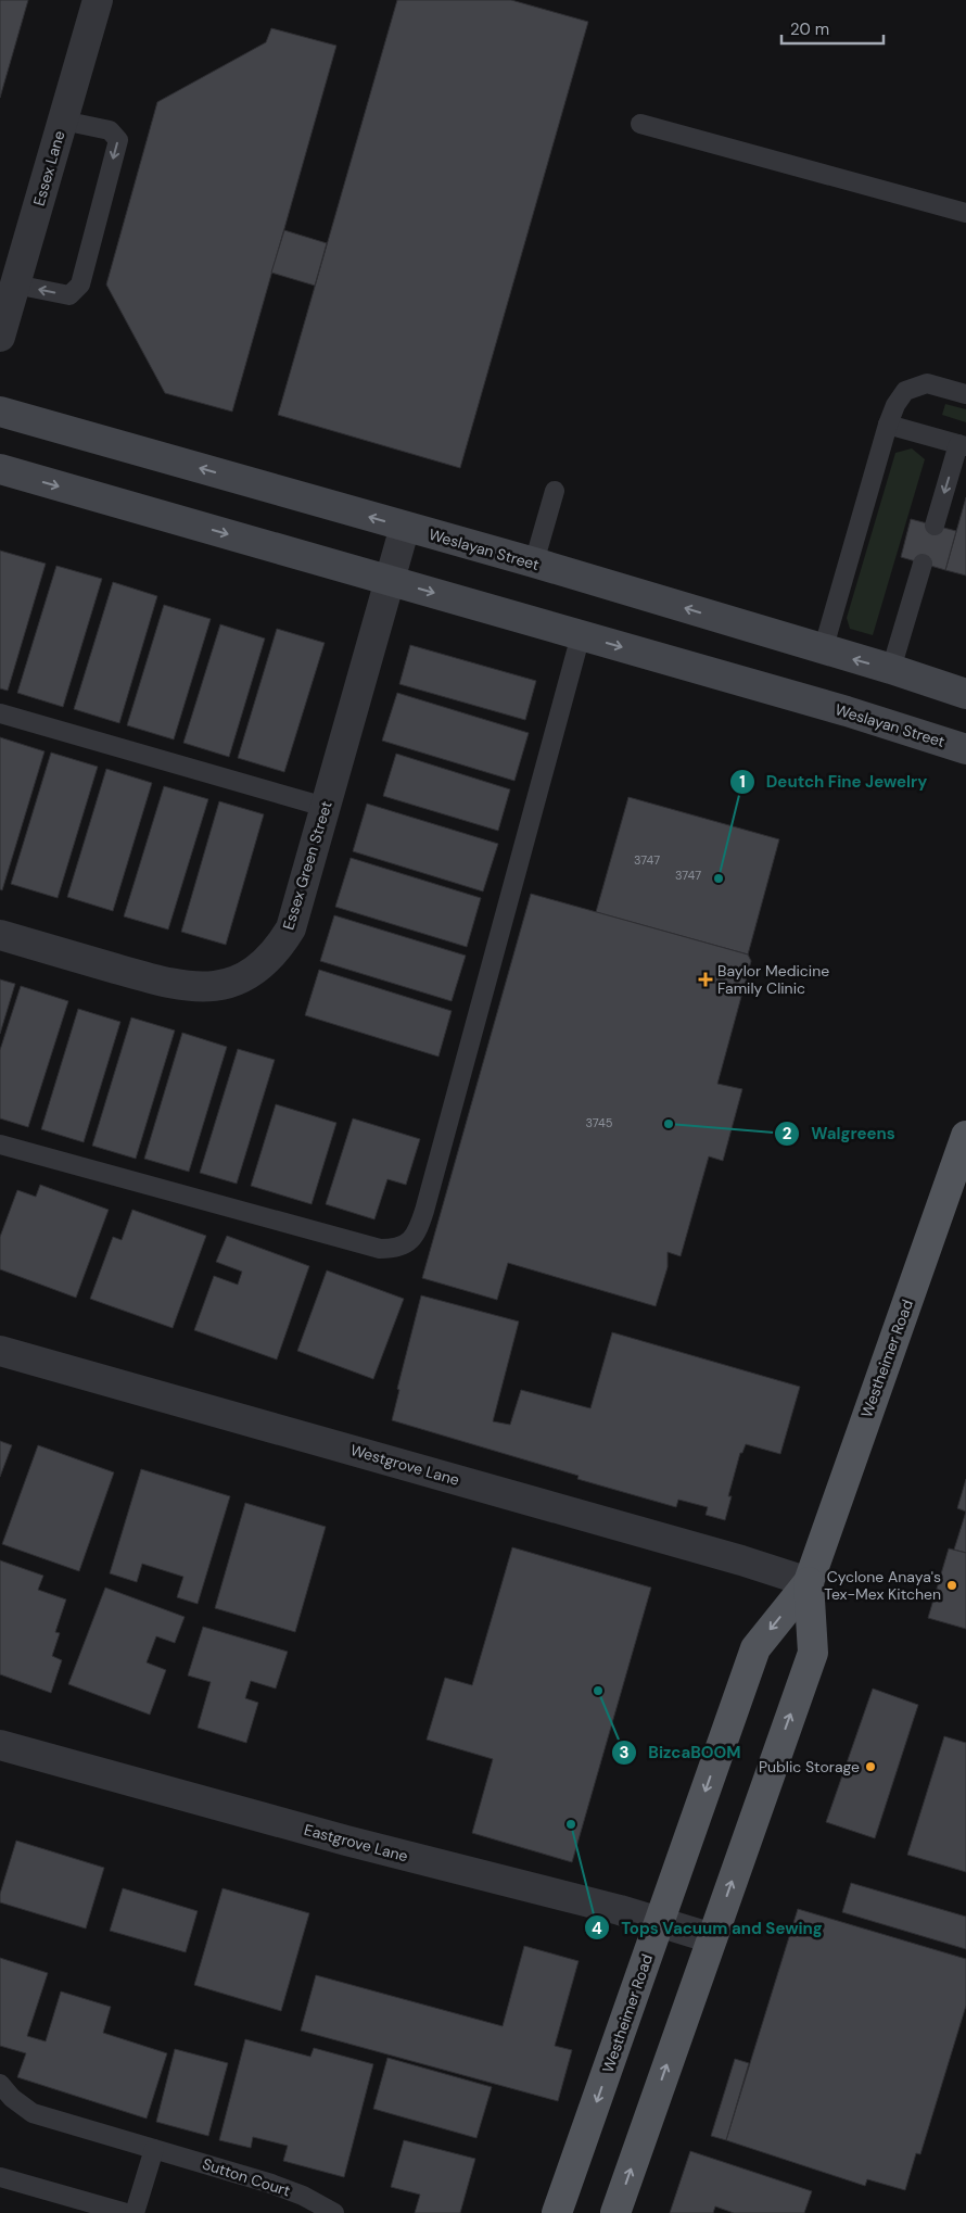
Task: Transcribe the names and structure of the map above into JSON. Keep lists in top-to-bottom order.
{
  "streets": {
    "main road": ["Weslayan Street", "Westheimer Road"],
    "street": [
      "Essex Lane",
      "Essex Green Street",
      "Westgrove Lane",
      "Eastgrove Lane"
    ],
    "lane": ["Sutton Court"]
  },
  "crossings": [
    ["Weslayan Street", "Essex Green Street"],
    ["Westheimer Road", "Westgrove Lane"],
    ["Westheimer Road", "Eastgrove Lane"]
  ],
  "places": {
    "other": [
      "Deutch Fine Jewelry",
      "Walgreens",
      "Cyclone Anaya's Tex-Mex Kitchen",
      "BizcaBOOM",
      "Public Storage",
      "Tops Vacuum and Sewing"
    ],
    "health": ["Baylor Medicine Family Clinic"]
  },
  "house_numbers": ["3747", "3747", "3745"],
  "scale_bar": "20 m"
}
